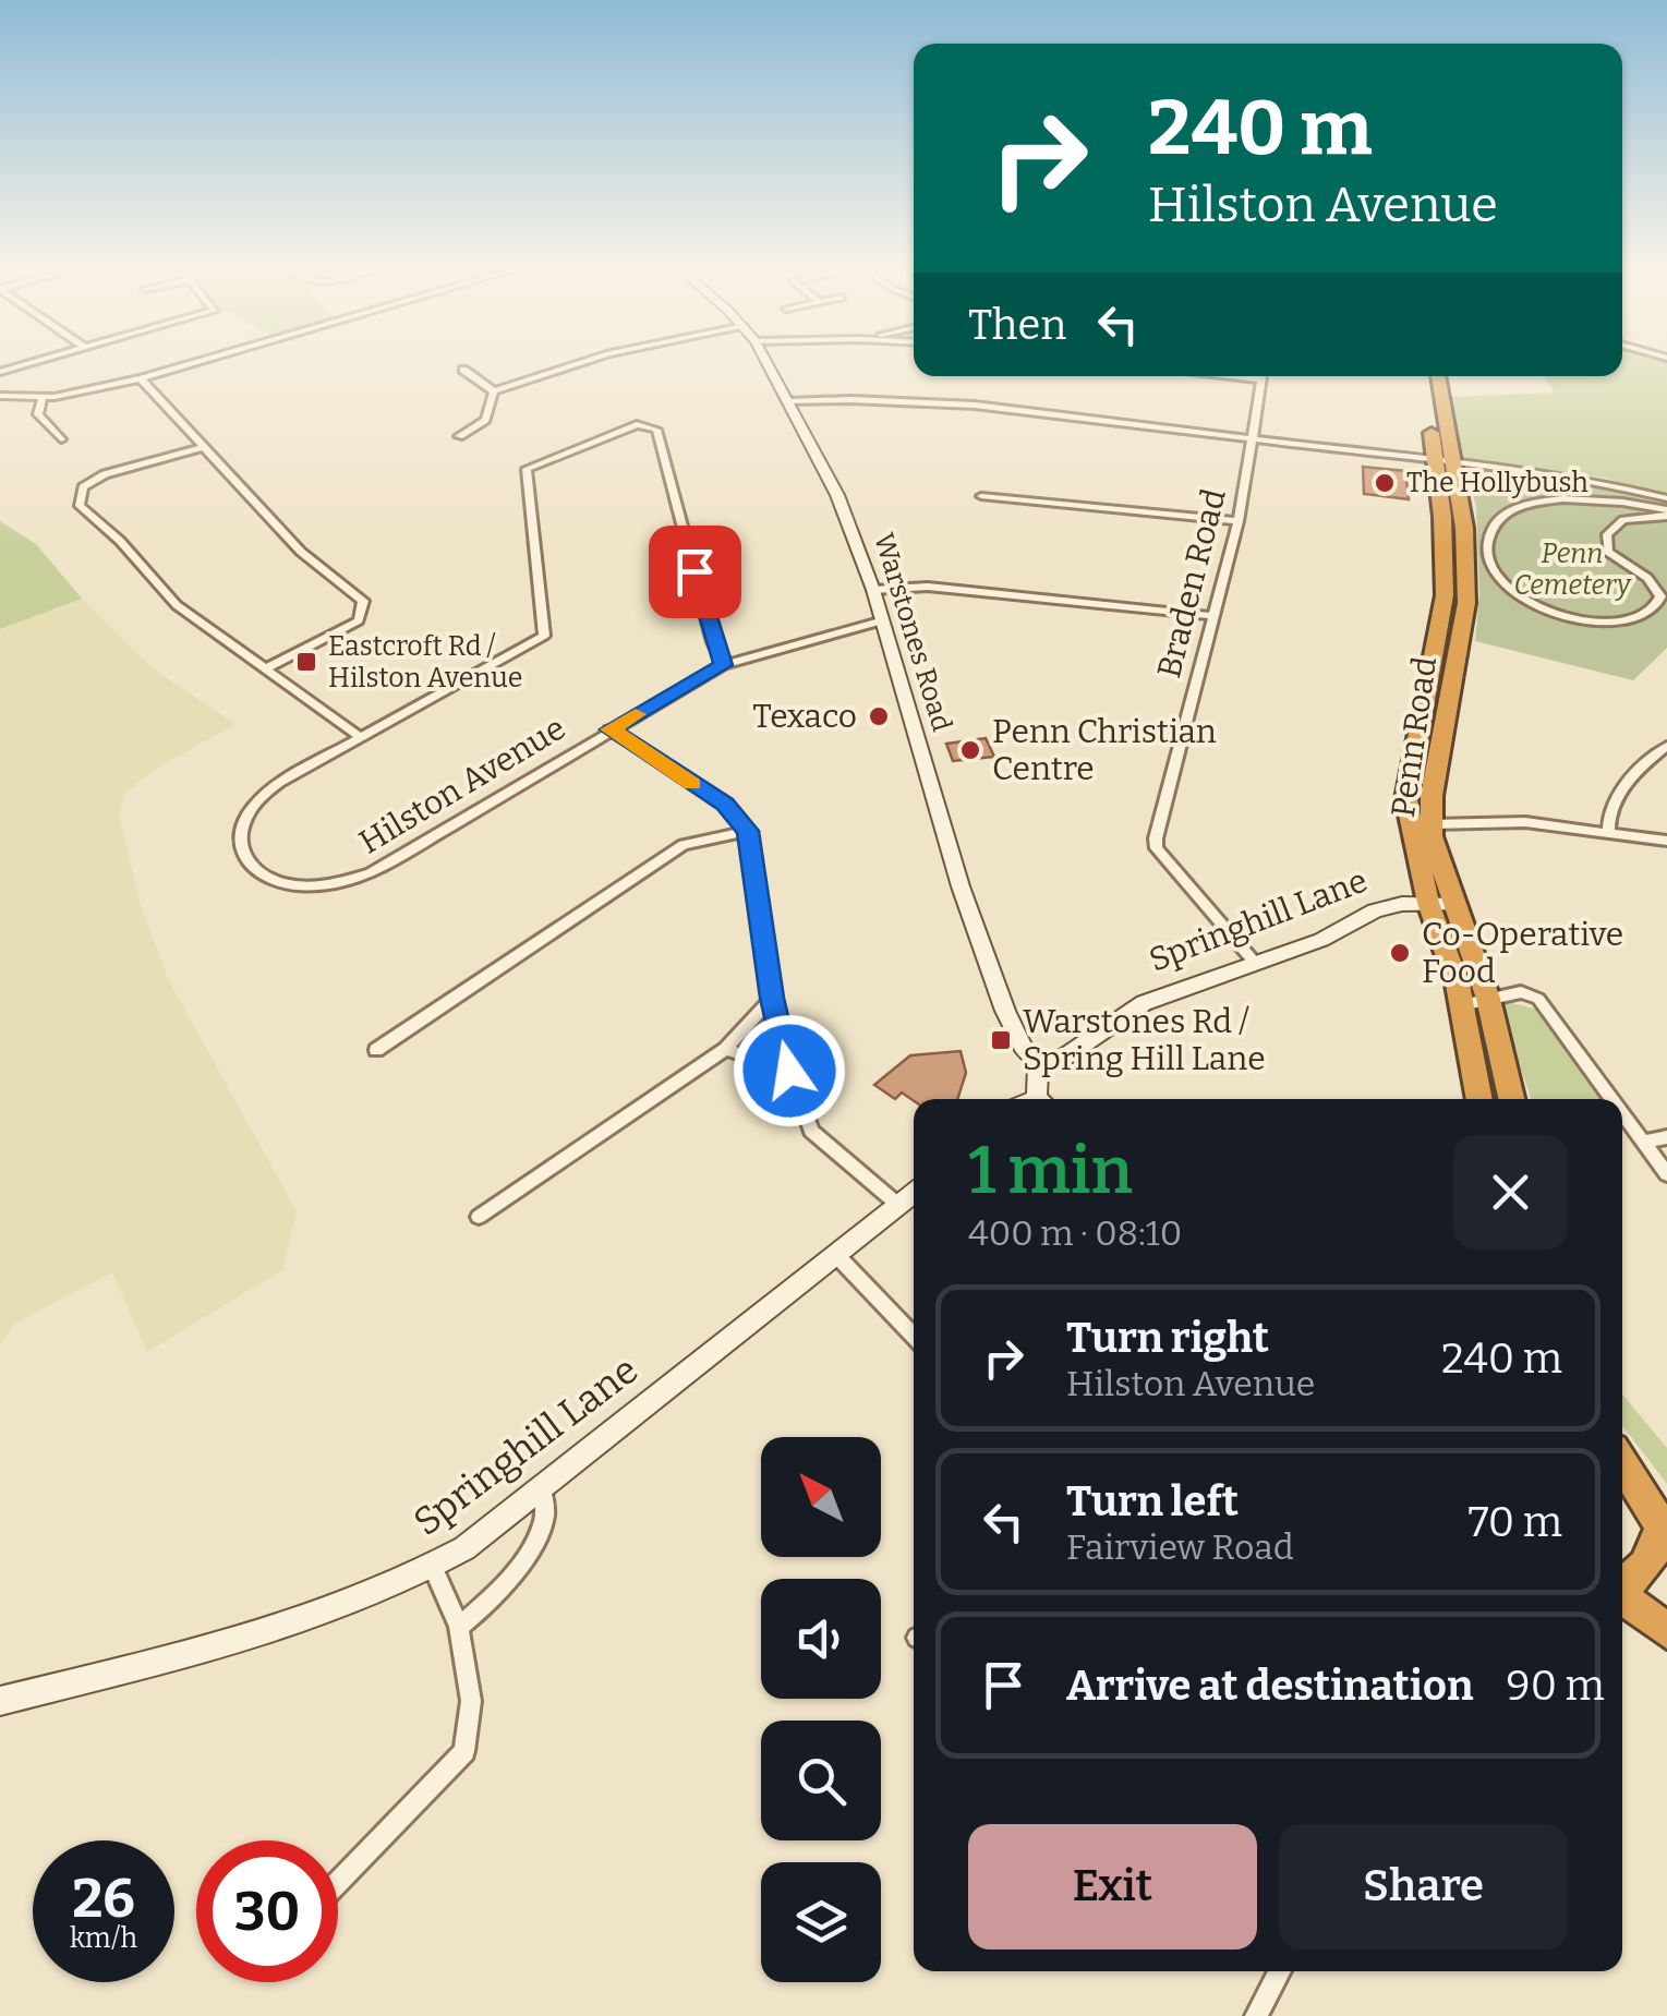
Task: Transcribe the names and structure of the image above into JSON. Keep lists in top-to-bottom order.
{
  "streets": {
    "highway": ["Penn Road"],
    "street": [
      "Braden Road",
      "Warstones Road",
      "Hilston Avenue",
      "Springhill Lane"
    ]
  },
  "crossings": [
    ["Braden Road", "Springhill Lane"],
    ["Warstones Road", "Hilston Avenue"],
    ["Warstones Road", "Springhill Lane"],
    ["Penn Road", "Springhill Lane"]
  ],
  "parks": ["Penn Cemetery"],
  "places": {
    "other": [
      "The Hollybush",
      "Texaco",
      "Penn Christian Centre",
      "Co-Operative Food"
    ],
    "transit": ["Eastcroft Rd / Hilston Avenue", "Warstones Rd / Spring Hill Lane"]
  },
  "north": "top left",
  "page": {
    "turn": ["240 m", "Hilston Avenue"],
    "then": "Then",
    "heading": ["1 min", "400 m · 08:10"],
    "list": [
      {
        "name": "Turn right",
        "note": "Hilston Avenue",
        "value": "240 m"
      },
      {
        "name": "Turn left",
        "note": "Fairview Road",
        "value": "70 m"
      },
      {
        "name": "Arrive at destination",
        "value": "90 m"
      }
    ],
    "buttons": ["Exit", "Share"],
    "speed": "26 km/h",
    "limit": "30"
  }
}
